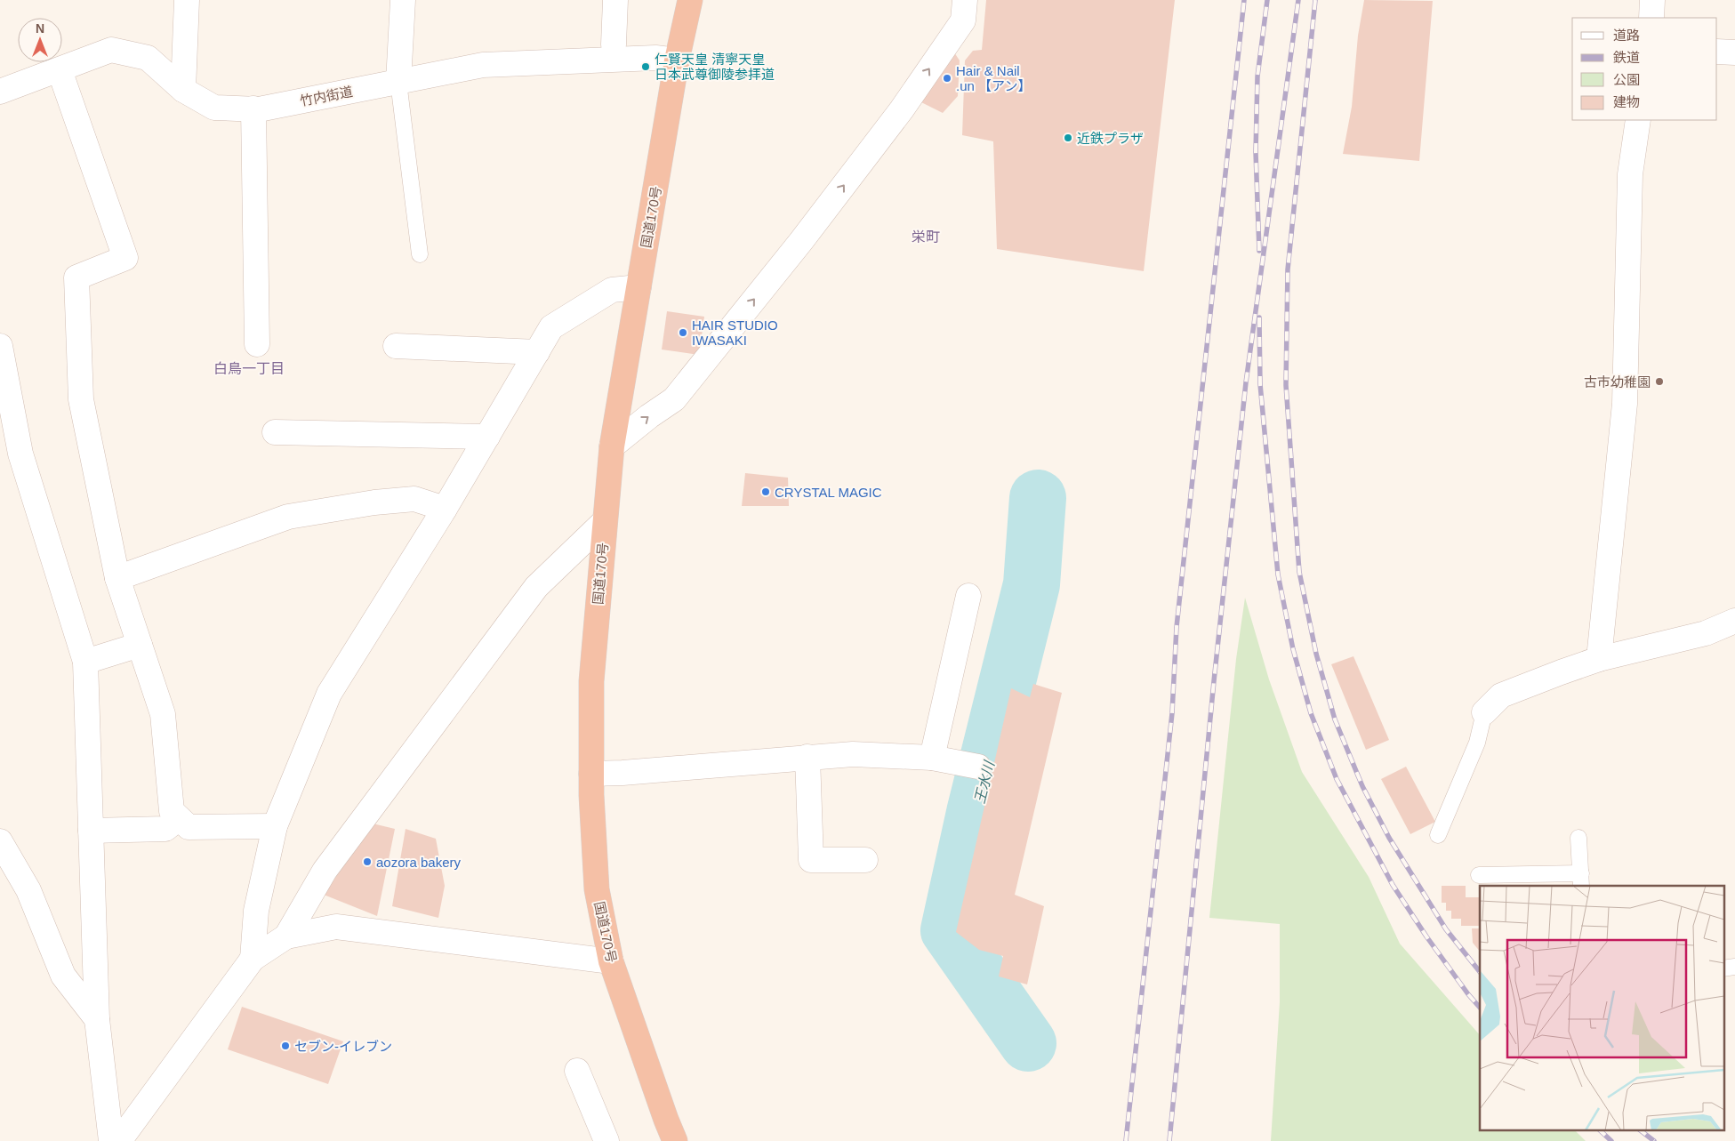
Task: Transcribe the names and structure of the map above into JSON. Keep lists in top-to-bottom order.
{
  "streets": {
    "highway": ["国道170号"],
    "street": ["竹内街道"]
  },
  "crossings": [
    ["竹内街道", "国道170号"]
  ],
  "districts": ["栄町", "白鳥一丁目"],
  "water": ["王水川"],
  "places": [
    "仁賢天皇 清寧天皇 日本武尊御陵参拝道",
    "Hair & Nail .un 【アン】",
    "近鉄プラザ",
    "HAIR STUDIO IWASAKI",
    "古市幼稚園",
    "CRYSTAL MAGIC",
    "aozora bakery",
    "セブン-イレブン"
  ],
  "legend": [
    "道路",
    "鉄道",
    "公園",
    "建物"
  ],
  "north": "top"
}
